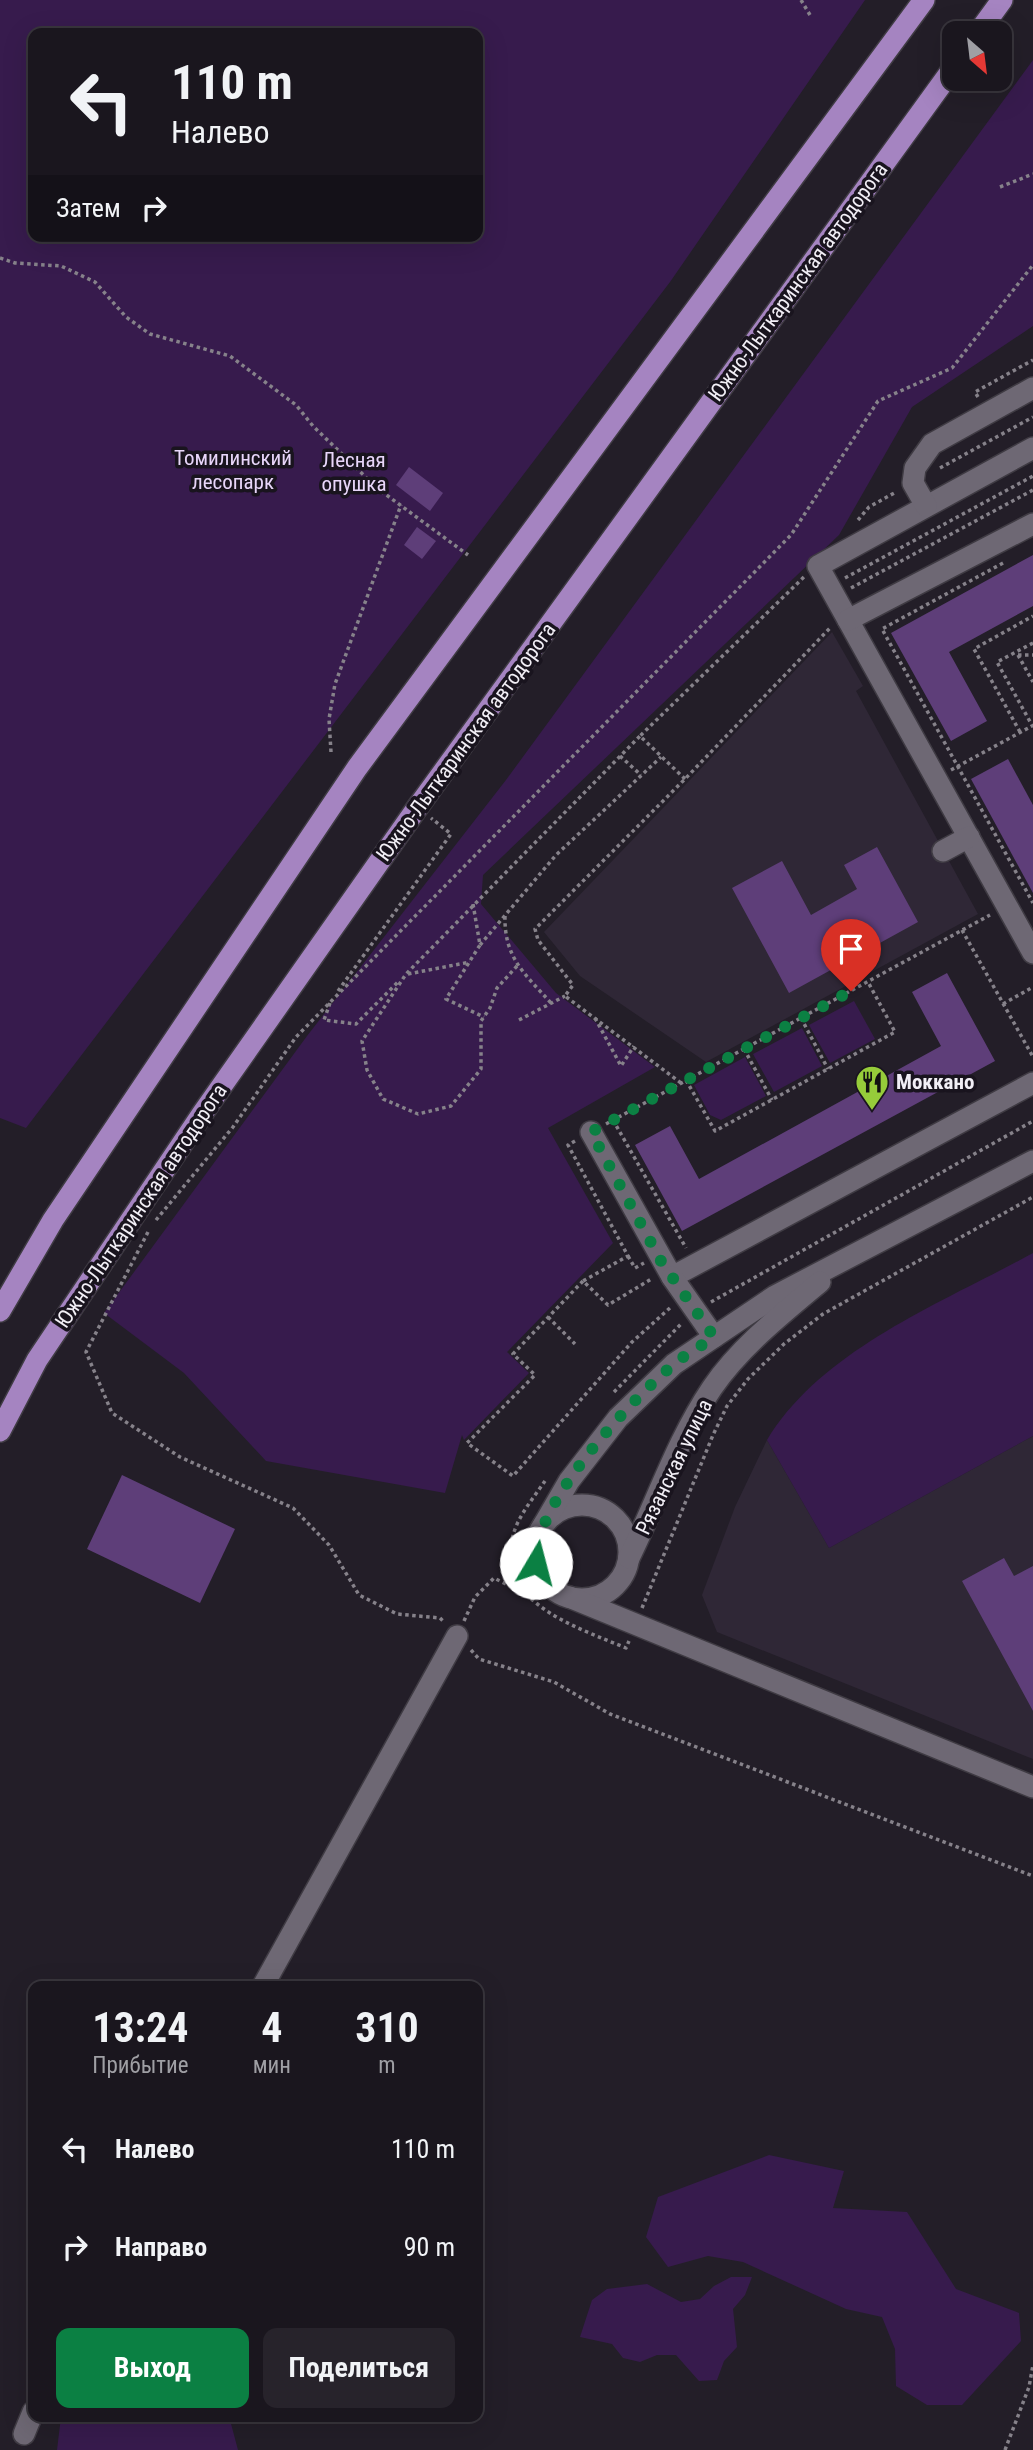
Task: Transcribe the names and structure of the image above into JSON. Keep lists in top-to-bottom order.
{
  "streets": {
    "main road": ["Южно-Лыткаринская автодорога"],
    "street": ["Рязанская улица"]
  },
  "parks": ["Томилинский лесопарк", "Лесная опушка"],
  "places": {
    "restaurant": ["Моккано"]
  },
  "north": "bottom right",
  "page": {
    "turn": ["110 m", "Налево"],
    "then": "Затем",
    "eta": [
      "13:24",
      "Прибытие",
      "4",
      "мин",
      "310",
      "m"
    ],
    "list": [
      {
        "name": "Налево",
        "value": "110 m"
      },
      {
        "name": "Направо",
        "value": "90 m"
      }
    ],
    "buttons": ["Выход", "Поделиться"]
  }
}
